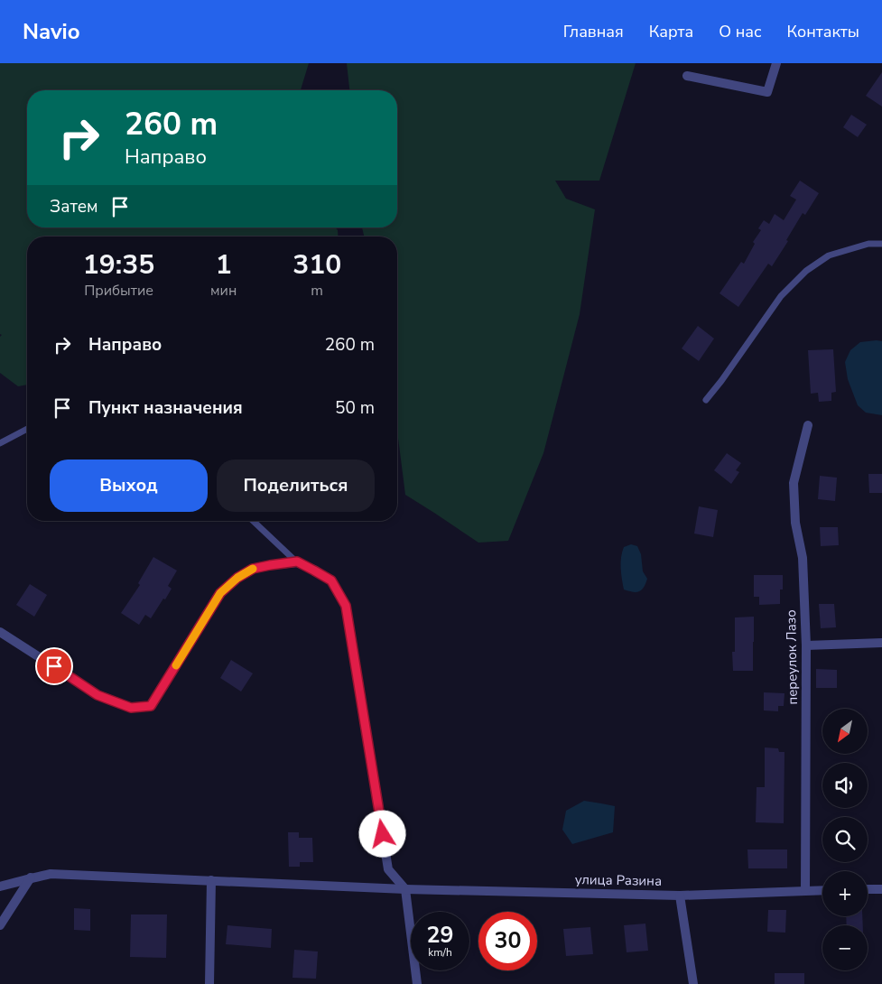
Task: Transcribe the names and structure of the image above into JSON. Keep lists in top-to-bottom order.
{
  "streets": {
    "street": ["переулок Лазо", "улица Разина"]
  },
  "crossings": [
    ["переулок Лазо", "улица Разина"]
  ],
  "north": "bottom left",
  "page": {
    "header": "Navio",
    "nav": [
      "Главная",
      "Карта",
      "О нас",
      "Контакты"
    ],
    "turn": ["260 m", "Направо"],
    "then": "Затем",
    "eta": [
      "19:35",
      "Прибытие",
      "1",
      "мин",
      "310",
      "m"
    ],
    "list": [
      {
        "name": "Направо",
        "value": "260 m"
      },
      {
        "name": "Пункт назначения",
        "value": "50 m"
      }
    ],
    "buttons": ["Выход", "Поделиться"],
    "map_buttons": ["+", "−"],
    "speed": "29 km/h",
    "limit": "30"
  }
}
